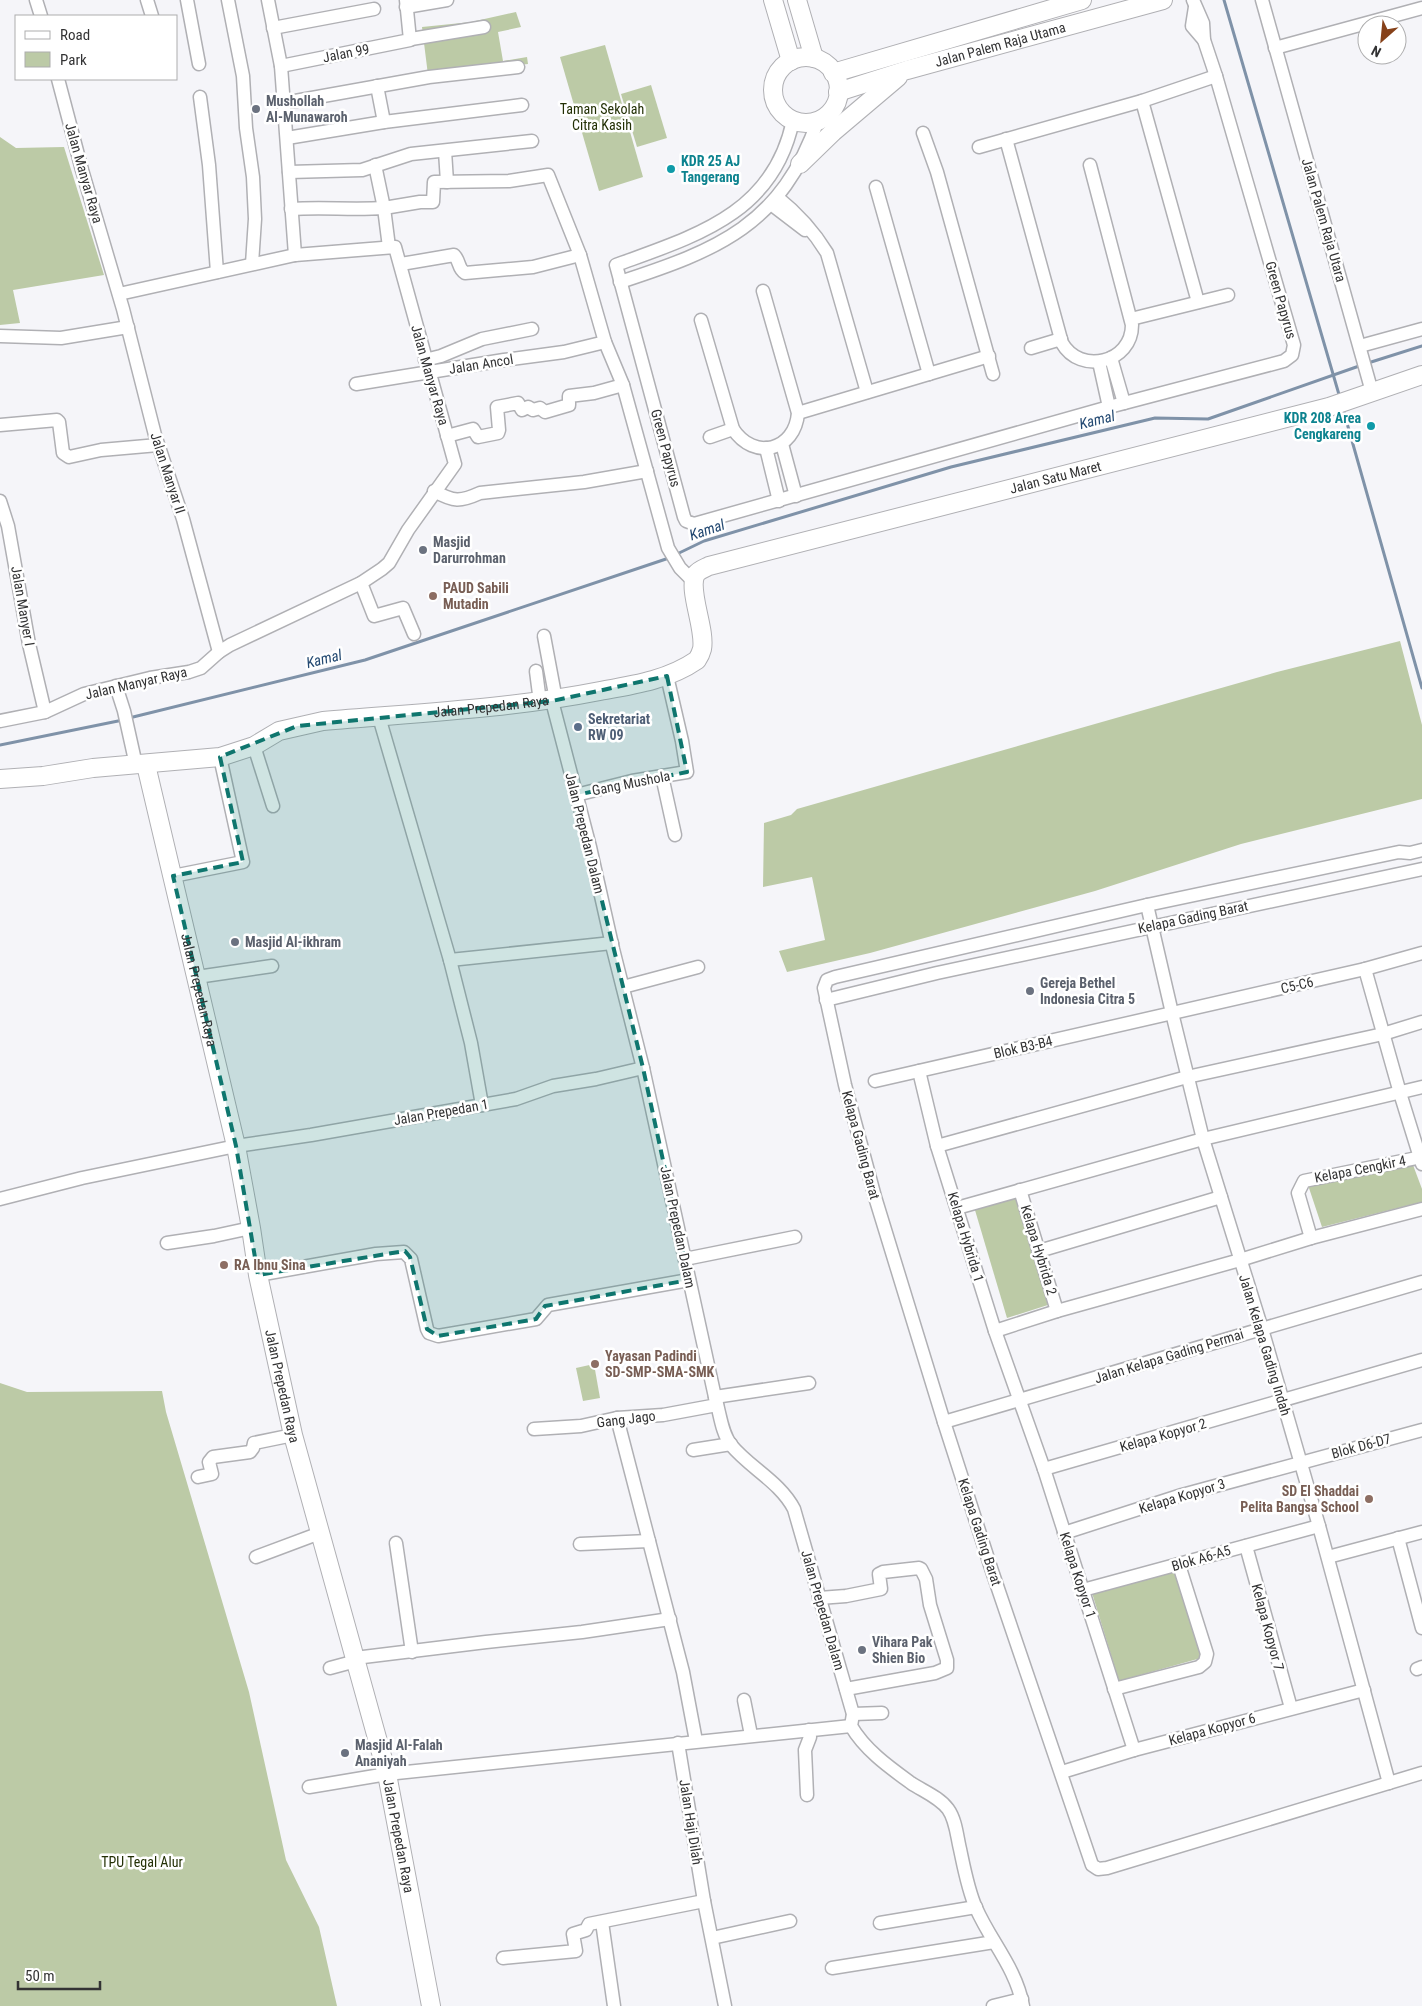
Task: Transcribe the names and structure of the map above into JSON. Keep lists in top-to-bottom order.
{
  "streets": {
    "street": [
      "Jalan Palem Raja Utama",
      "Jalan 99",
      "Jalan Manyar Raya",
      "Jalan Palem Raja Utara",
      "Green Papyrus",
      "Jalan Ancol",
      "Jalan Manyar II",
      "Jalan Satu Maret",
      "Jalan Manyer I",
      "Jalan Prepedan Raya",
      "Gang Mushola",
      "Jalan Prepedan Dalam",
      "Kelapa Gading Barat",
      "C5-C6",
      "Blok B3-B4",
      "Jalan Prepedan 1",
      "Kelapa Cengkir 4",
      "Kelapa Hybrida 1",
      "Kelapa Hybrida 2",
      "Jalan Kelapa Gading Indah",
      "Jalan Kelapa Gading Permai",
      "Gang Jago",
      "Kelapa Kopyor 2",
      "Blok D6-D7",
      "Kelapa Kopyor 3",
      "Blok A6-A5",
      "Kelapa Kopyor 1",
      "Kelapa Kopyor 7",
      "Kelapa Kopyor 6",
      "Jalan Haji Dilah"
    ]
  },
  "crossings": [
    ["Jalan Manyar Raya", "Jalan Ancol"],
    ["Jalan Manyar Raya", "Jalan Manyar II"],
    ["Jalan Manyar Raya", "Jalan Manyer I"],
    ["Jalan Palem Raja Utara", "Jalan Satu Maret"],
    ["Jalan Satu Maret", "Jalan Prepedan Raya"],
    ["Jalan Prepedan Raya", "Gang Mushola"],
    ["Jalan Prepedan Raya", "Jalan Prepedan Dalam"],
    ["Jalan Prepedan Raya", "Jalan Prepedan 1"],
    ["Gang Mushola", "Jalan Prepedan Dalam"],
    ["Jalan Prepedan Dalam", "Jalan Prepedan 1"],
    ["Jalan Prepedan Dalam", "Gang Jago"],
    ["Kelapa Gading Barat", "Jalan Kelapa Gading Indah"],
    ["Kelapa Gading Barat", "Jalan Kelapa Gading Permai"],
    ["Kelapa Gading Barat", "Kelapa Kopyor 6"],
    ["C5-C6", "Blok B3-B4"],
    ["C5-C6", "Jalan Kelapa Gading Indah"],
    ["Blok B3-B4", "Kelapa Hybrida 1"],
    ["Blok B3-B4", "Jalan Kelapa Gading Indah"],
    ["Kelapa Hybrida 1", "Jalan Kelapa Gading Permai"],
    ["Kelapa Hybrida 1", "Kelapa Kopyor 1"],
    ["Jalan Kelapa Gading Indah", "Jalan Kelapa Gading Permai"],
    ["Jalan Kelapa Gading Indah", "Kelapa Kopyor 2"],
    ["Jalan Kelapa Gading Indah", "Blok D6-D7"],
    ["Jalan Kelapa Gading Indah", "Kelapa Kopyor 3"],
    ["Jalan Kelapa Gading Indah", "Blok A6-A5"],
    ["Jalan Kelapa Gading Indah", "Kelapa Kopyor 6"],
    ["Jalan Kelapa Gading Permai", "Kelapa Kopyor 1"],
    ["Kelapa Kopyor 2", "Kelapa Kopyor 1"],
    ["Blok D6-D7", "Kelapa Kopyor 3"],
    ["Kelapa Kopyor 3", "Kelapa Kopyor 1"],
    ["Blok A6-A5", "Kelapa Kopyor 1"],
    ["Blok A6-A5", "Kelapa Kopyor 7"],
    ["Kelapa Kopyor 1", "Kelapa Kopyor 6"],
    ["Kelapa Kopyor 7", "Kelapa Kopyor 6"]
  ],
  "water": ["Kamal"],
  "parks": ["Taman Sekolah Citra Kasih", "TPU Tegal Alur"],
  "places": [
    "Mushollah Al-Munawaroh",
    "KDR 25 AJ Tangerang",
    "KDR 208 Area Cengkareng",
    "Masjid Darurrohman",
    "PAUD Sabili Mutadin",
    "Sekretariat RW 09",
    "Masjid Al-ikhram",
    "Gereja Bethel Indonesia Citra 5",
    "RA Ibnu Sina",
    "Yayasan Padindi SD-SMP-SMA-SMK",
    "SD El Shaddai Pelita Bangsa School",
    "Vihara Pak Shien Bio",
    "Masjid Al-Falah Ananiyah"
  ],
  "legend": ["Road", "Park"],
  "scale_bar": "50 m",
  "north": "bottom left"
}
